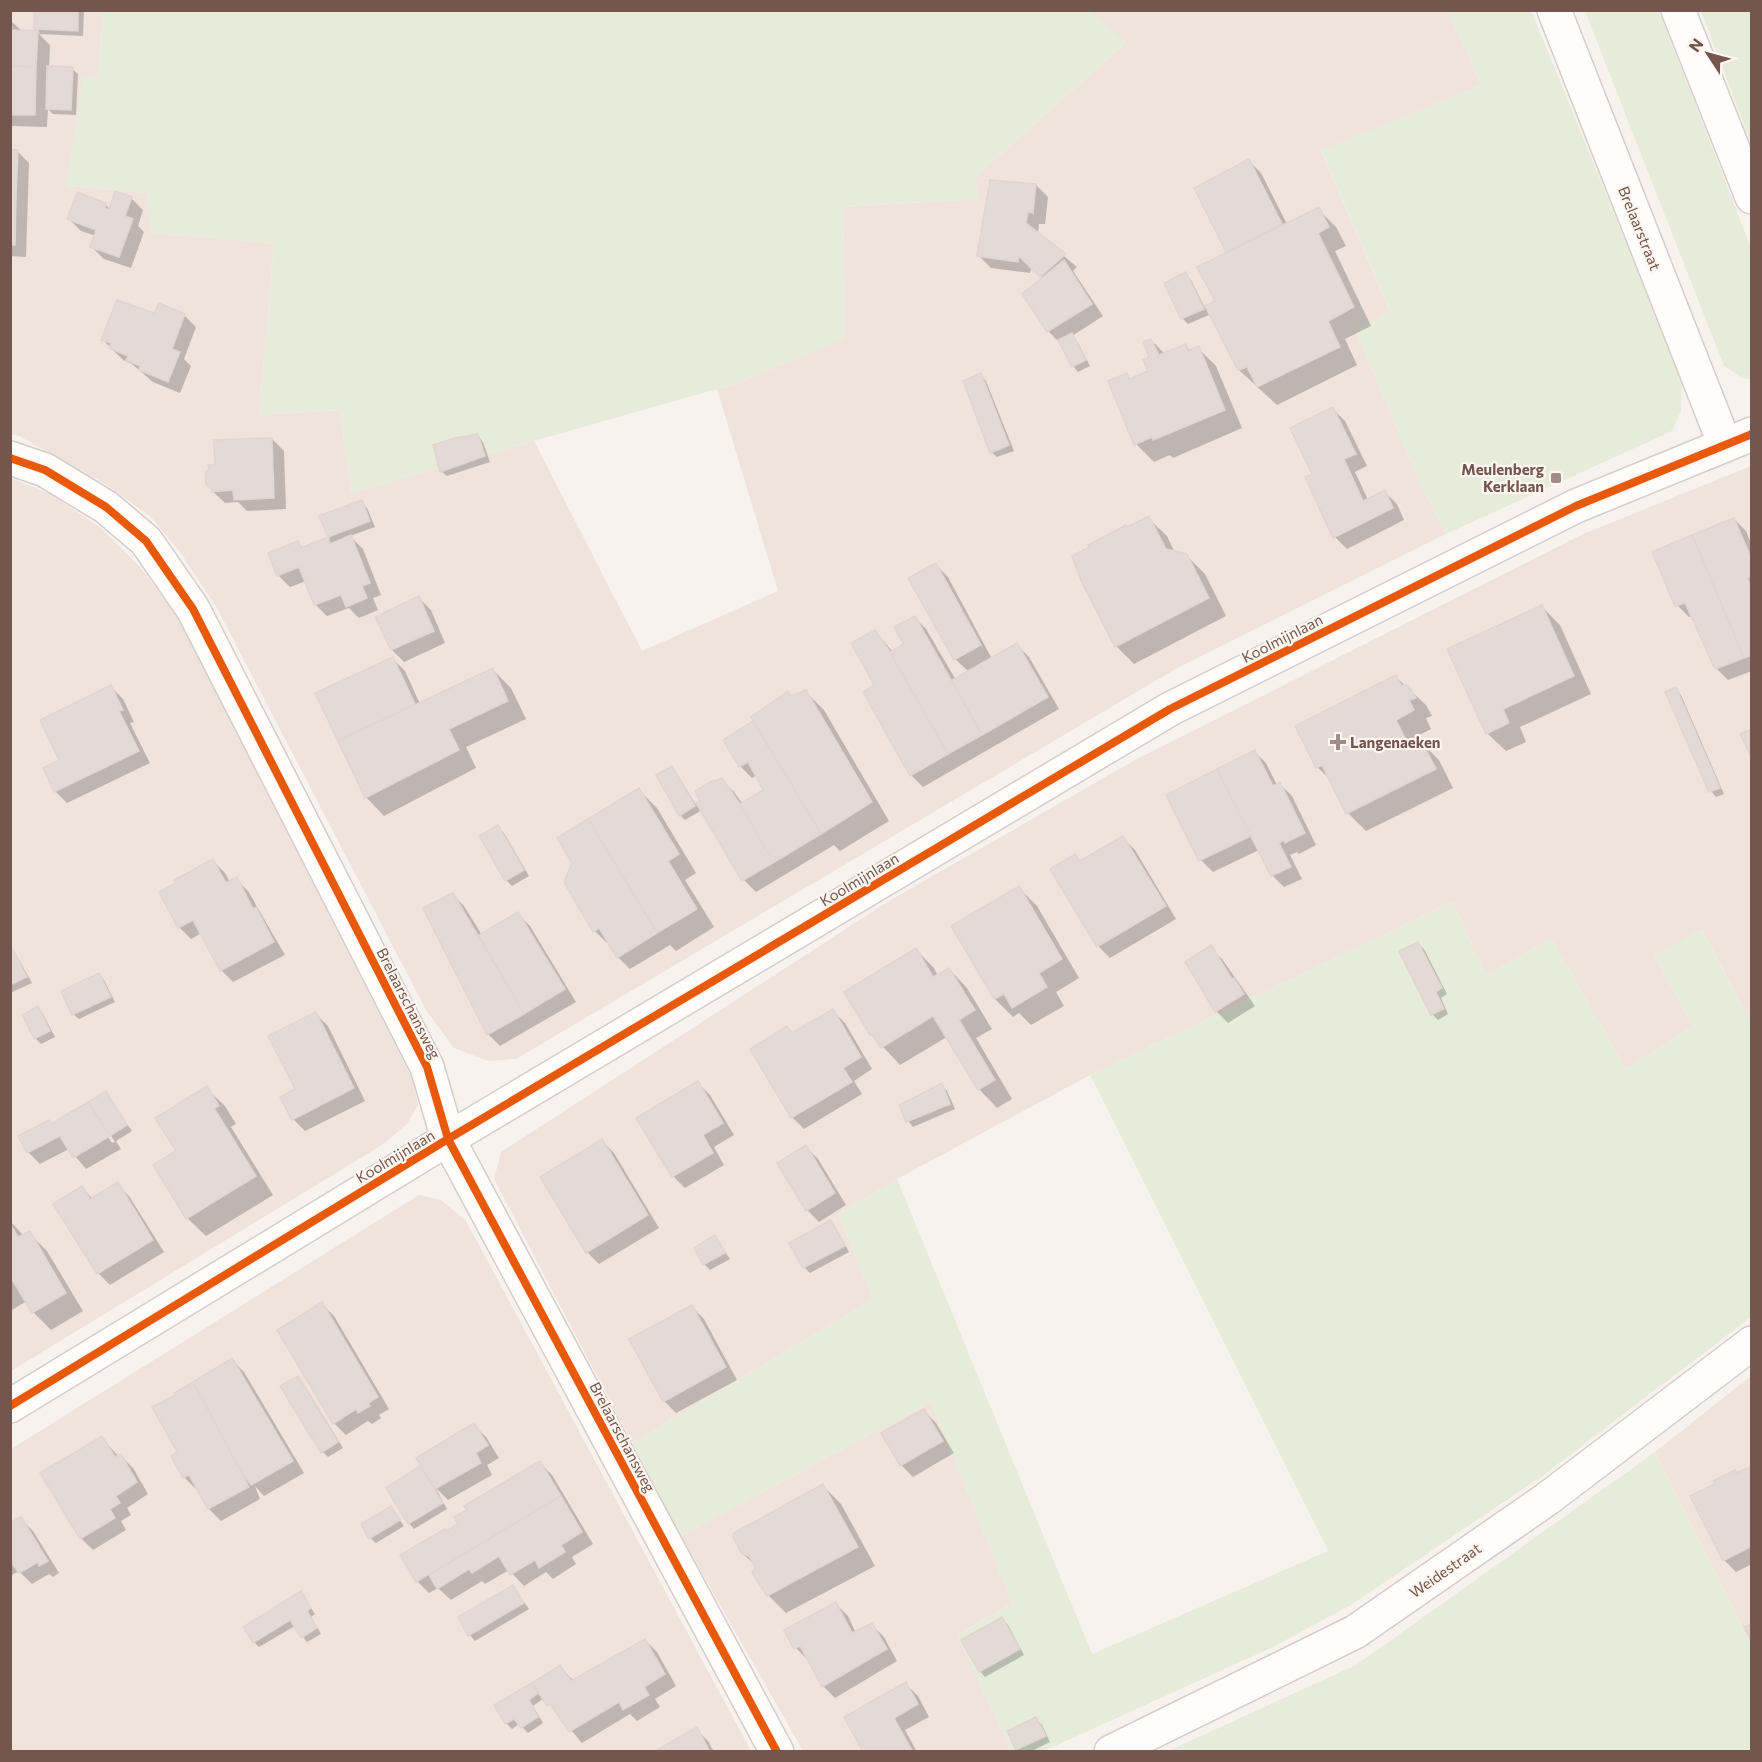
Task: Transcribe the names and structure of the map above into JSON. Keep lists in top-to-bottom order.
{
  "streets": {
    "street": [
      "Brelaarstraat",
      "Koolmijnlaan",
      "Brelaarschansweg",
      "Weidestraat"
    ]
  },
  "crossings": [
    ["Brelaarstraat", "Koolmijnlaan"],
    ["Koolmijnlaan", "Brelaarschansweg"]
  ],
  "places": {
    "transit": ["Meulenberg Kerklaan"],
    "health": ["Langenaeken"]
  },
  "north": "top left"
}
